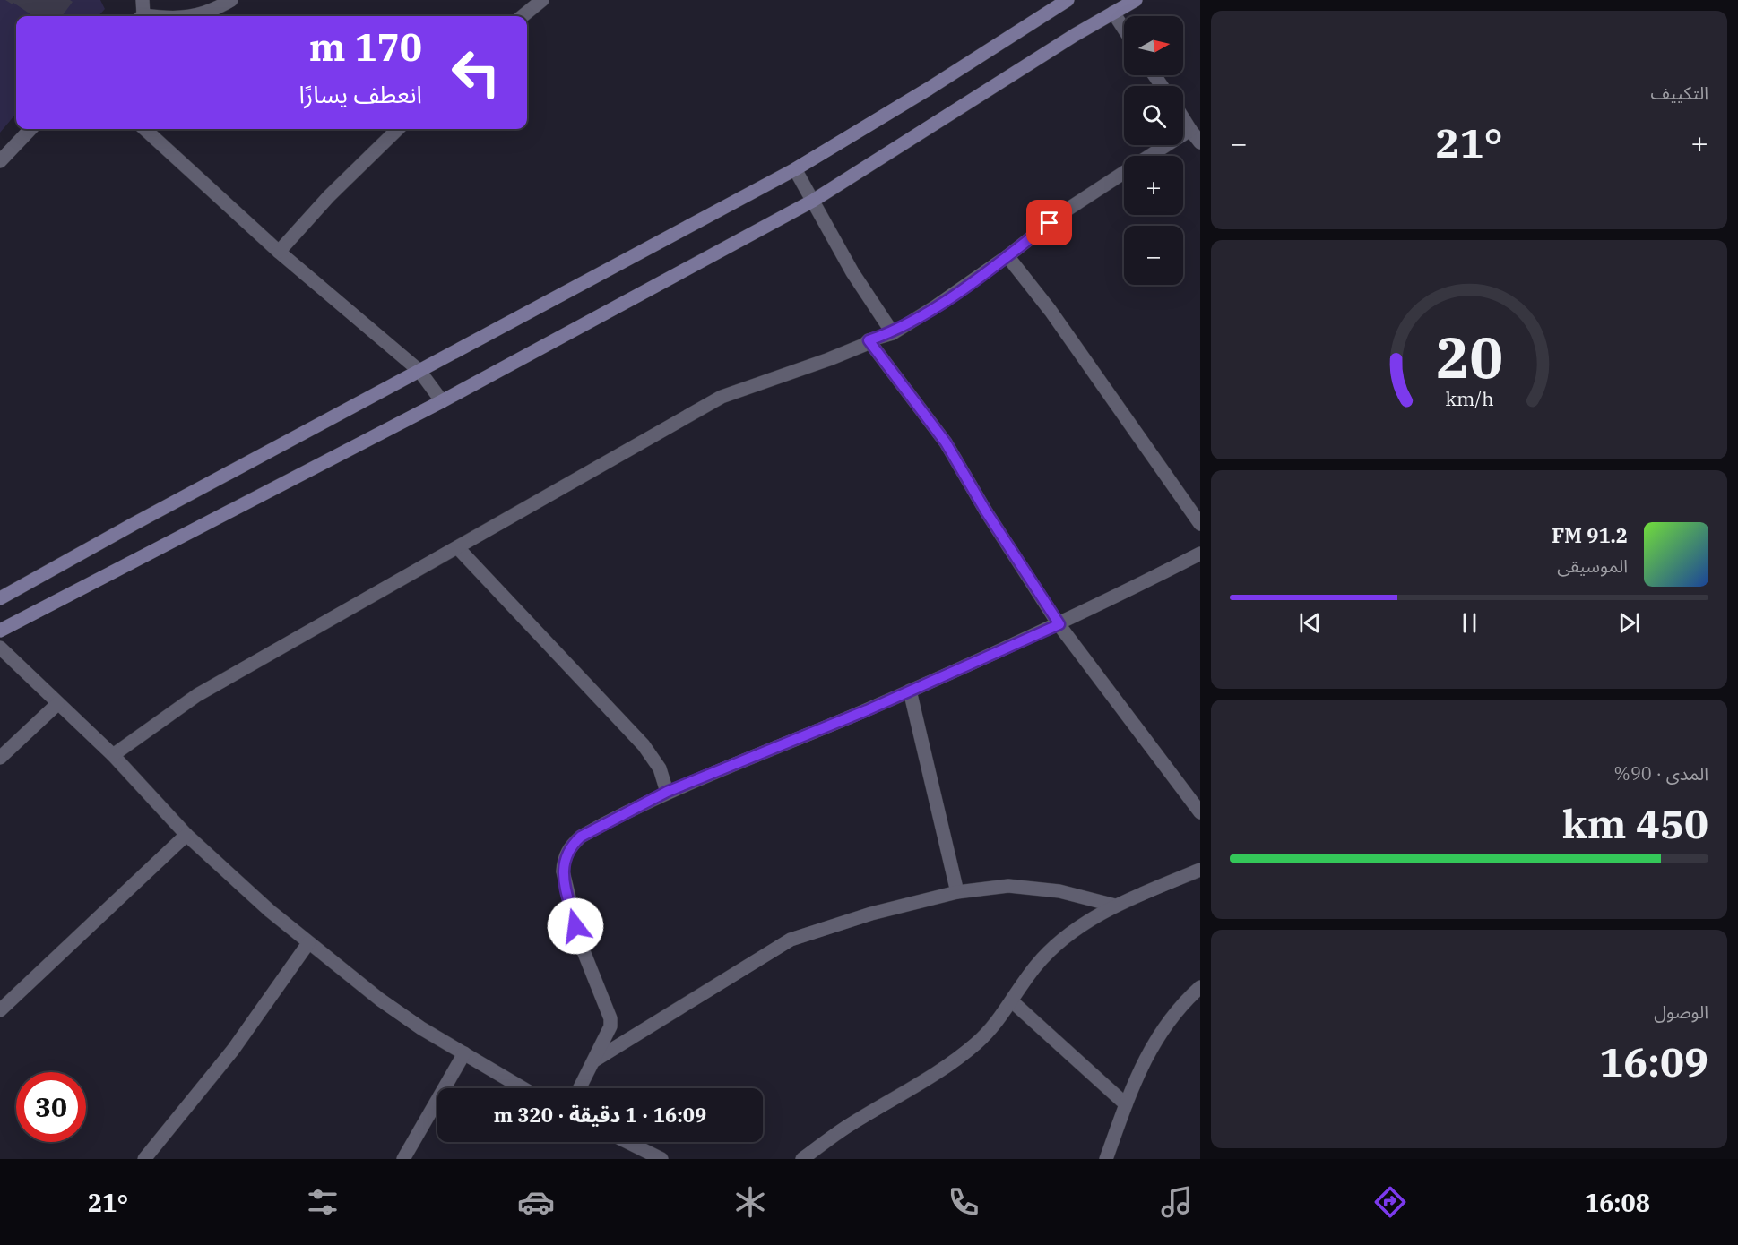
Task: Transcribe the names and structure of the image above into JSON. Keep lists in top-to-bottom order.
{
  "north": "right",
  "page": {
    "tile": [
      "التكييف",
      ["المدى · 90%", "450 km"],
      ["الوصول", "16:09"]
    ],
    "map_buttons": ["+", "−"],
    "turn": ["170 m", "انعطف يسارًا"],
    "heat": ["−", "21°", "+"],
    "song": ["91.2 FM", "الموسيقى"],
    "limit": "30",
    "trip": "16:09 · 1 دقيقة · 320 m",
    "tabs": ["16:08", "21°"],
    "gauge": ["20", "km/h"]
  }
}
